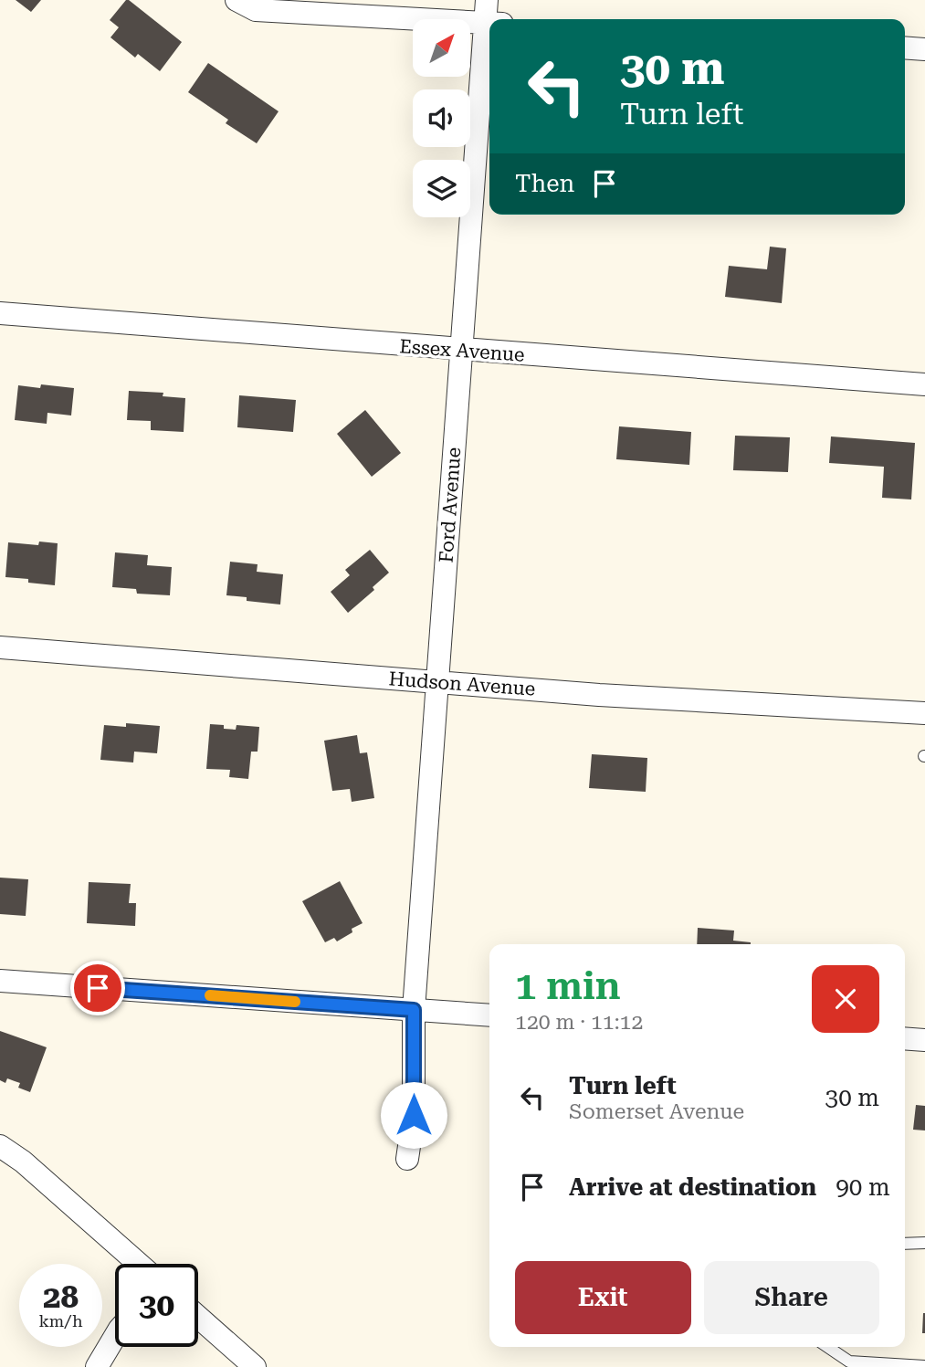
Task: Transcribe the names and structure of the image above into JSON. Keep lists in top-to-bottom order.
{
  "streets": {
    "street": ["Essex Avenue", "Ford Avenue", "Hudson Avenue"]
  },
  "crossings": [
    ["Essex Avenue", "Ford Avenue"],
    ["Ford Avenue", "Hudson Avenue"]
  ],
  "north": "top right",
  "page": {
    "turn": ["30 m", "Turn left"],
    "then": "Then",
    "heading": ["1 min", "120 m · 11:12"],
    "list": [
      {
        "name": "Turn left",
        "note": "Somerset Avenue",
        "value": "30 m"
      },
      {
        "name": "Arrive at destination",
        "value": "90 m"
      }
    ],
    "buttons": ["Exit", "Share"],
    "speed": "28 km/h",
    "limit": "30"
  }
}
